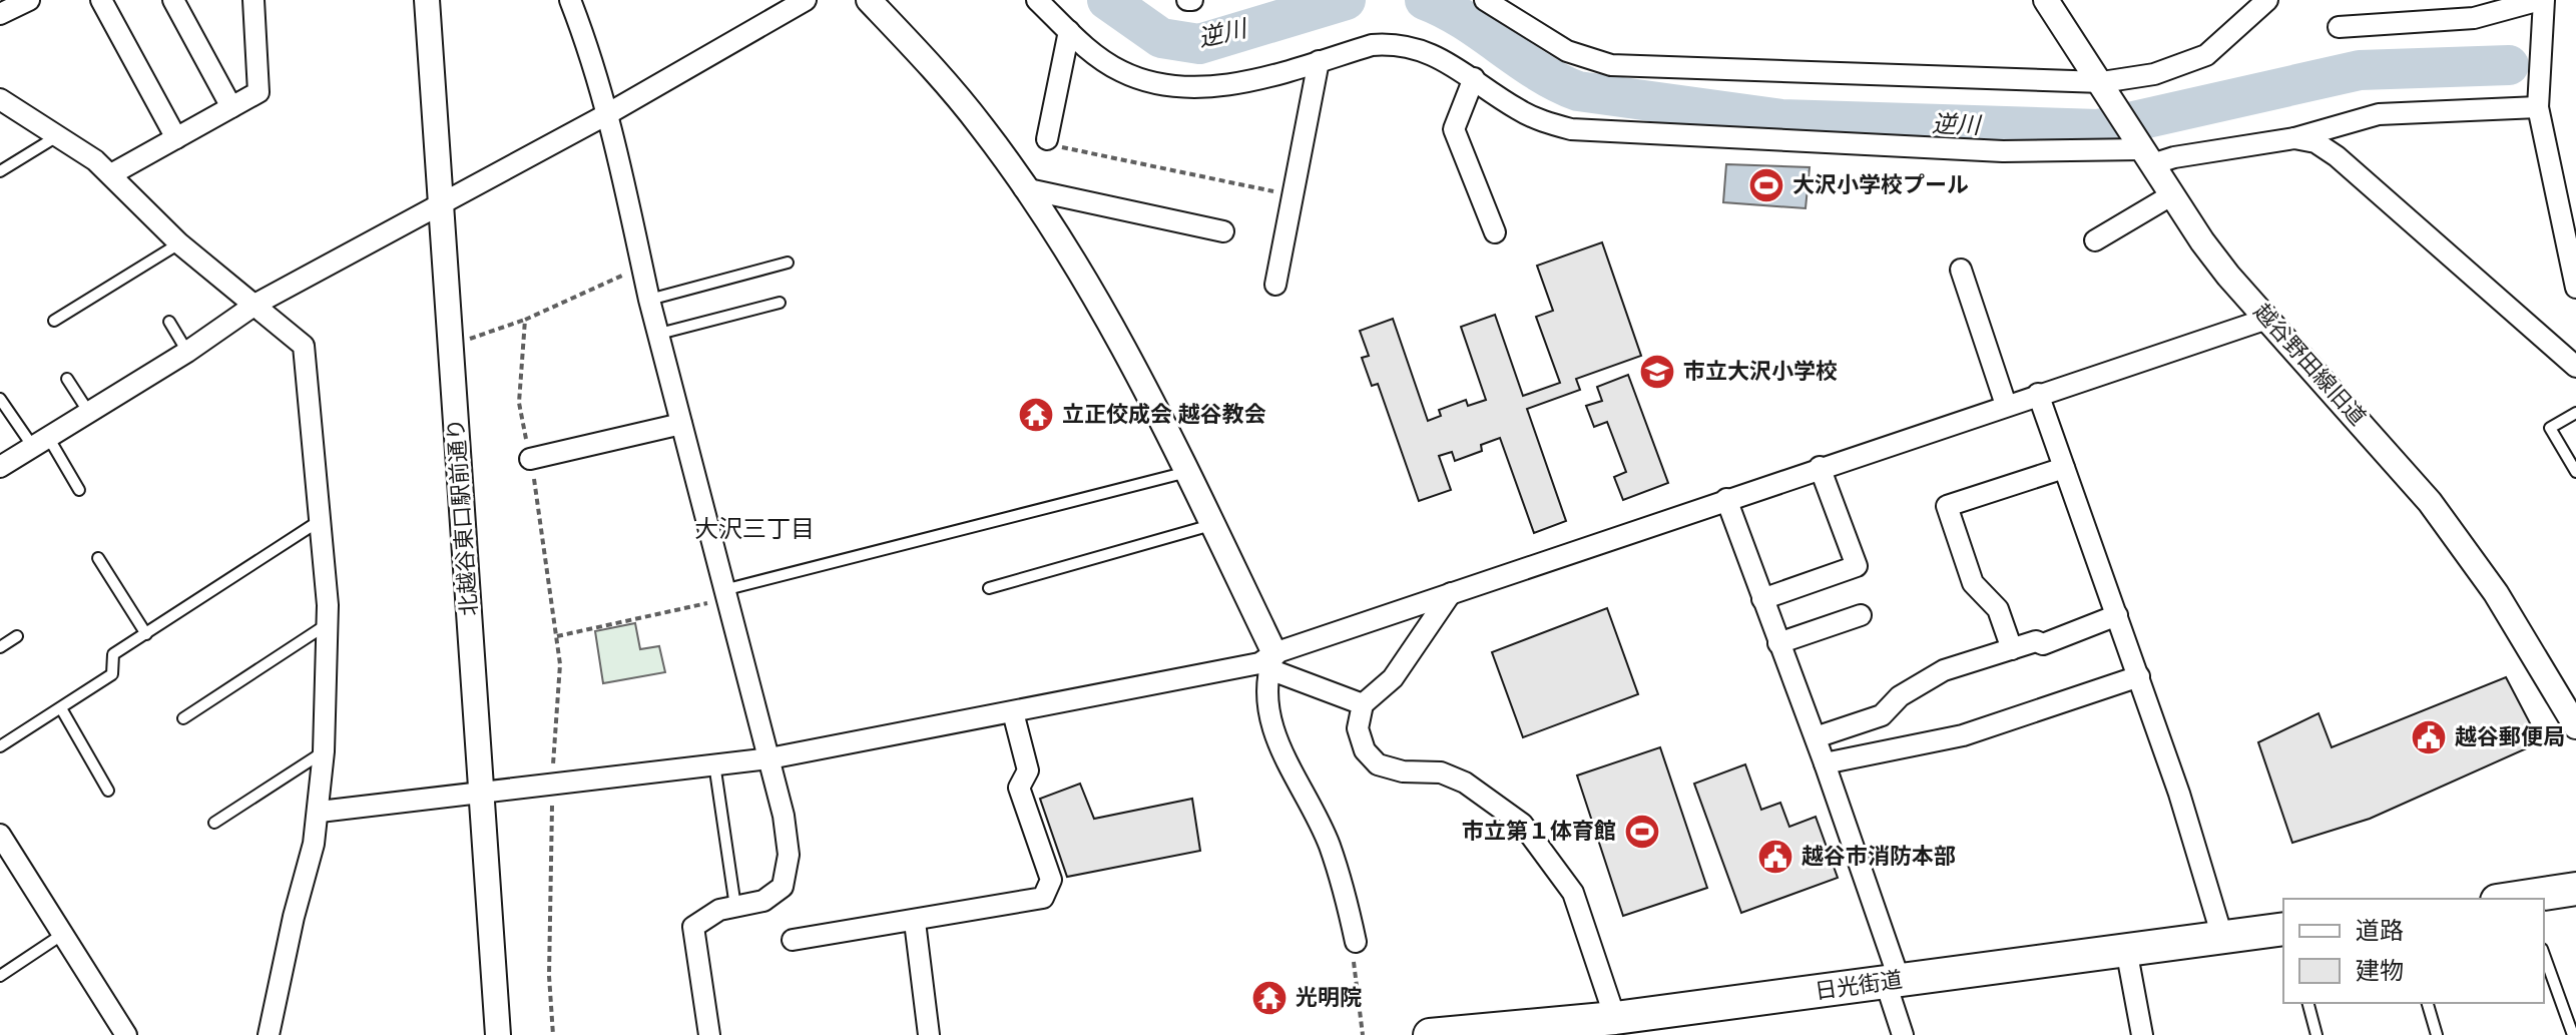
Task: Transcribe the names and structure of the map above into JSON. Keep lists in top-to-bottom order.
{
  "streets": {
    "main road": ["日光街道"],
    "street": ["越谷野田線旧道", "北越谷東口駅前通り"]
  },
  "districts": ["大沢三丁目"],
  "water": ["逆川"],
  "places": {
    "sports": ["大沢小学校プール", "市立第１体育館"],
    "school or university": ["市立大沢小学校"],
    "temple": ["立正佼成会 越谷教会", "光明院"],
    "public building": ["越谷郵便局", "越谷市消防本部"]
  },
  "legend": ["道路", "建物"]
}
